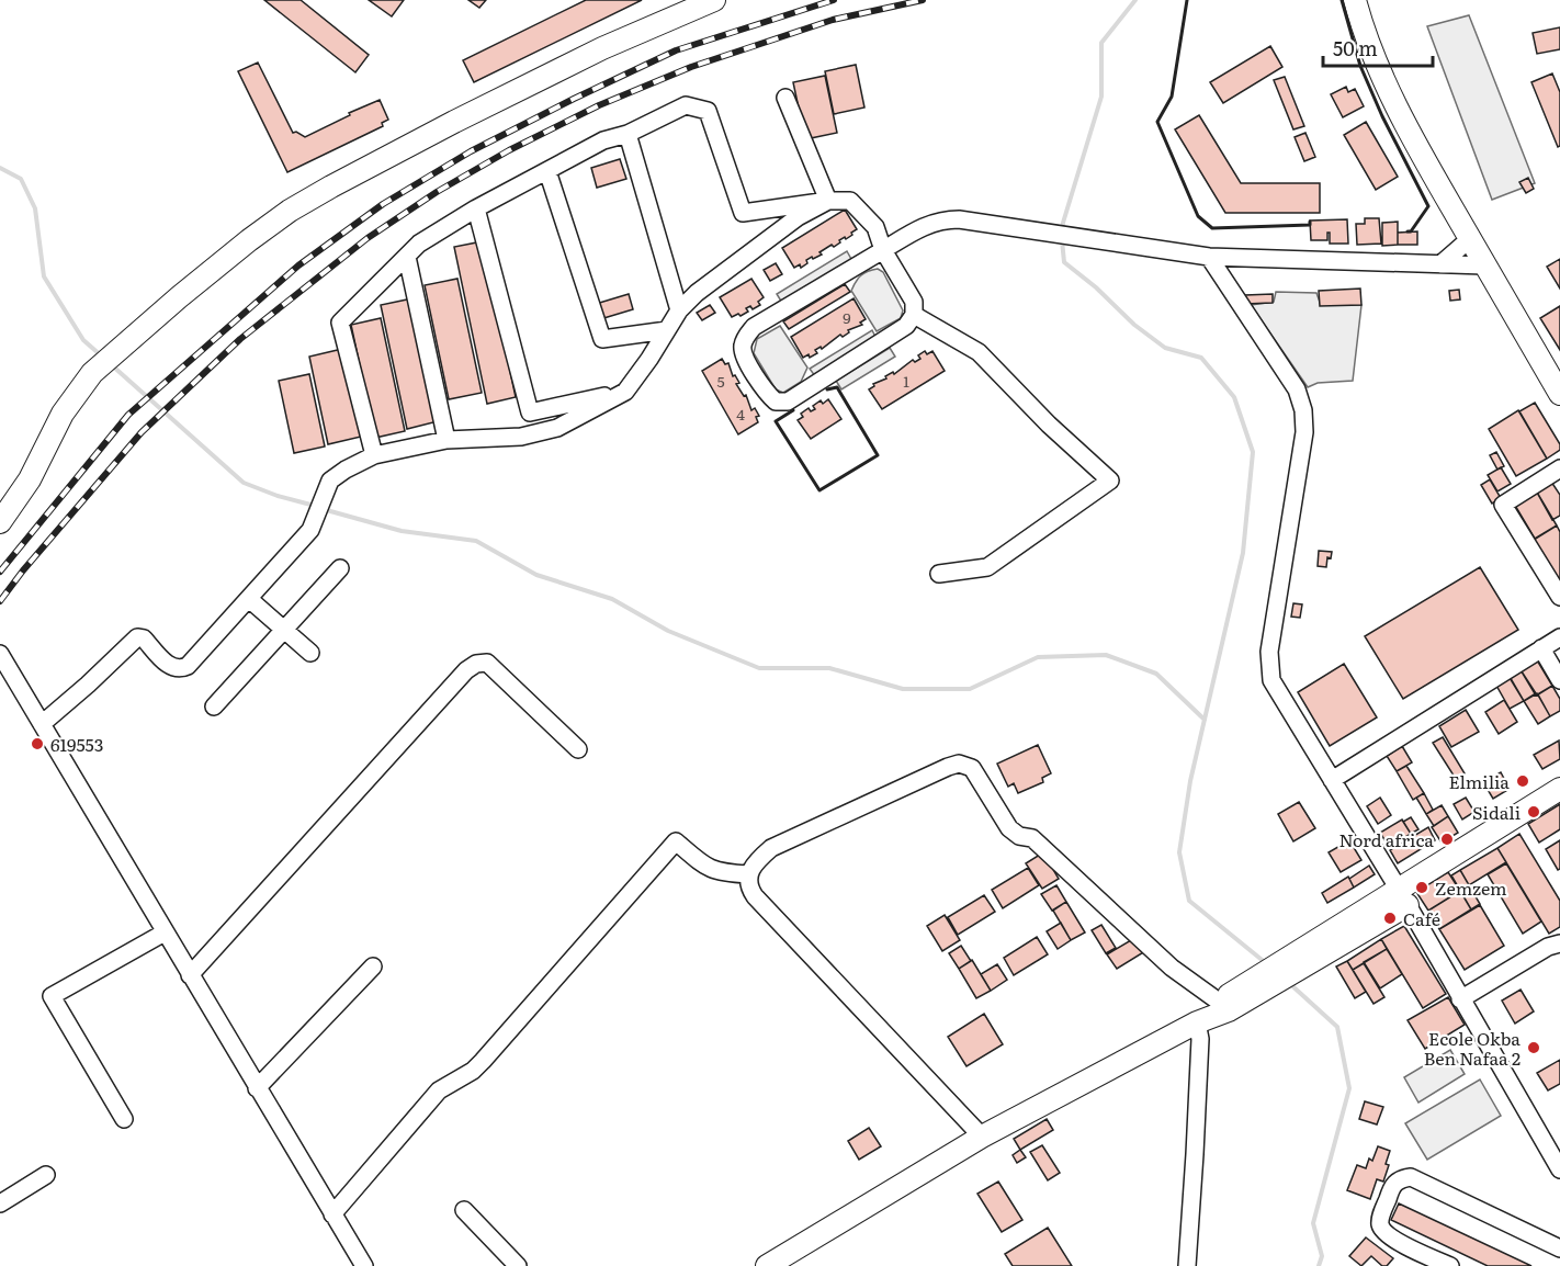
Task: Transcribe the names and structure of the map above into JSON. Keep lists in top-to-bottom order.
{
  "places": [
    "619553",
    "Elmilia",
    "Sidali",
    "Nord africa",
    "Zemzem",
    "Café",
    "Ecole Okba Ben Nafaa 2"
  ],
  "house_numbers": [
    "9",
    "5",
    "1",
    "4"
  ],
  "scale_bar": "50 m"
}
